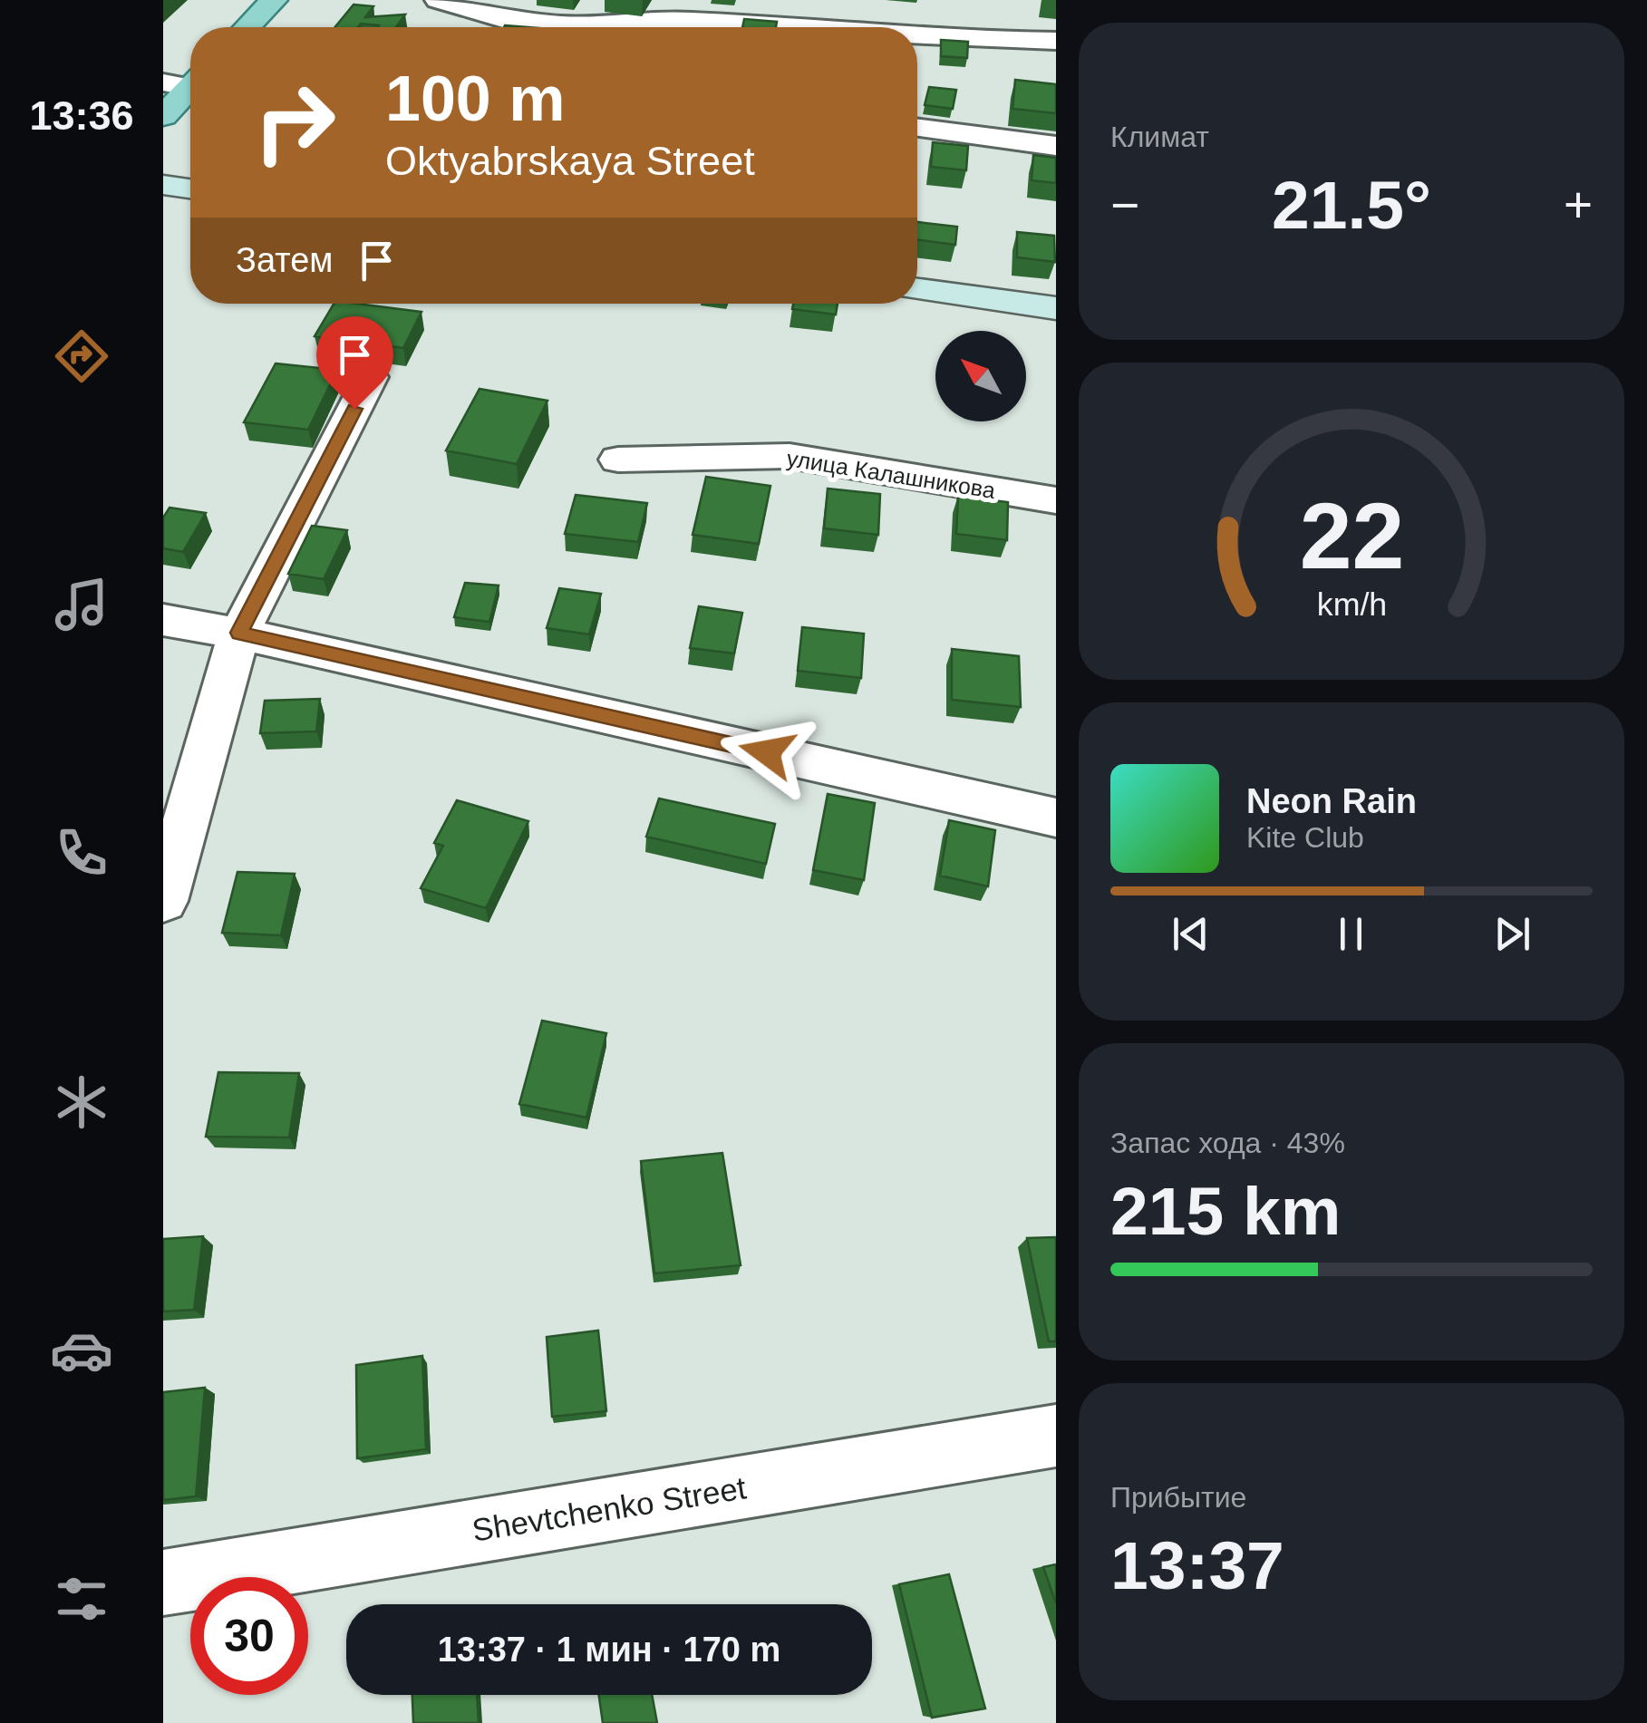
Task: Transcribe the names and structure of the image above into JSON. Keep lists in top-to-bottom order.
{
  "streets": {
    "street": ["улица Калашникова", "Shevtchenko Street"]
  },
  "north": "top left",
  "page": {
    "tabs": "13:36",
    "tile": [
      "Климат",
      ["Запас хода · 43%", "215 km"],
      ["Прибытие", "13:37"]
    ],
    "turn": ["100 m", "Oktyabrskaya Street"],
    "heat": ["−", "21.5°", "+"],
    "then": "Затем",
    "song": ["Neon Rain", "Kite Club"],
    "limit": "30",
    "trip": "13:37 · 1 мин · 170 m",
    "gauge": ["22", "km/h"]
  }
}
